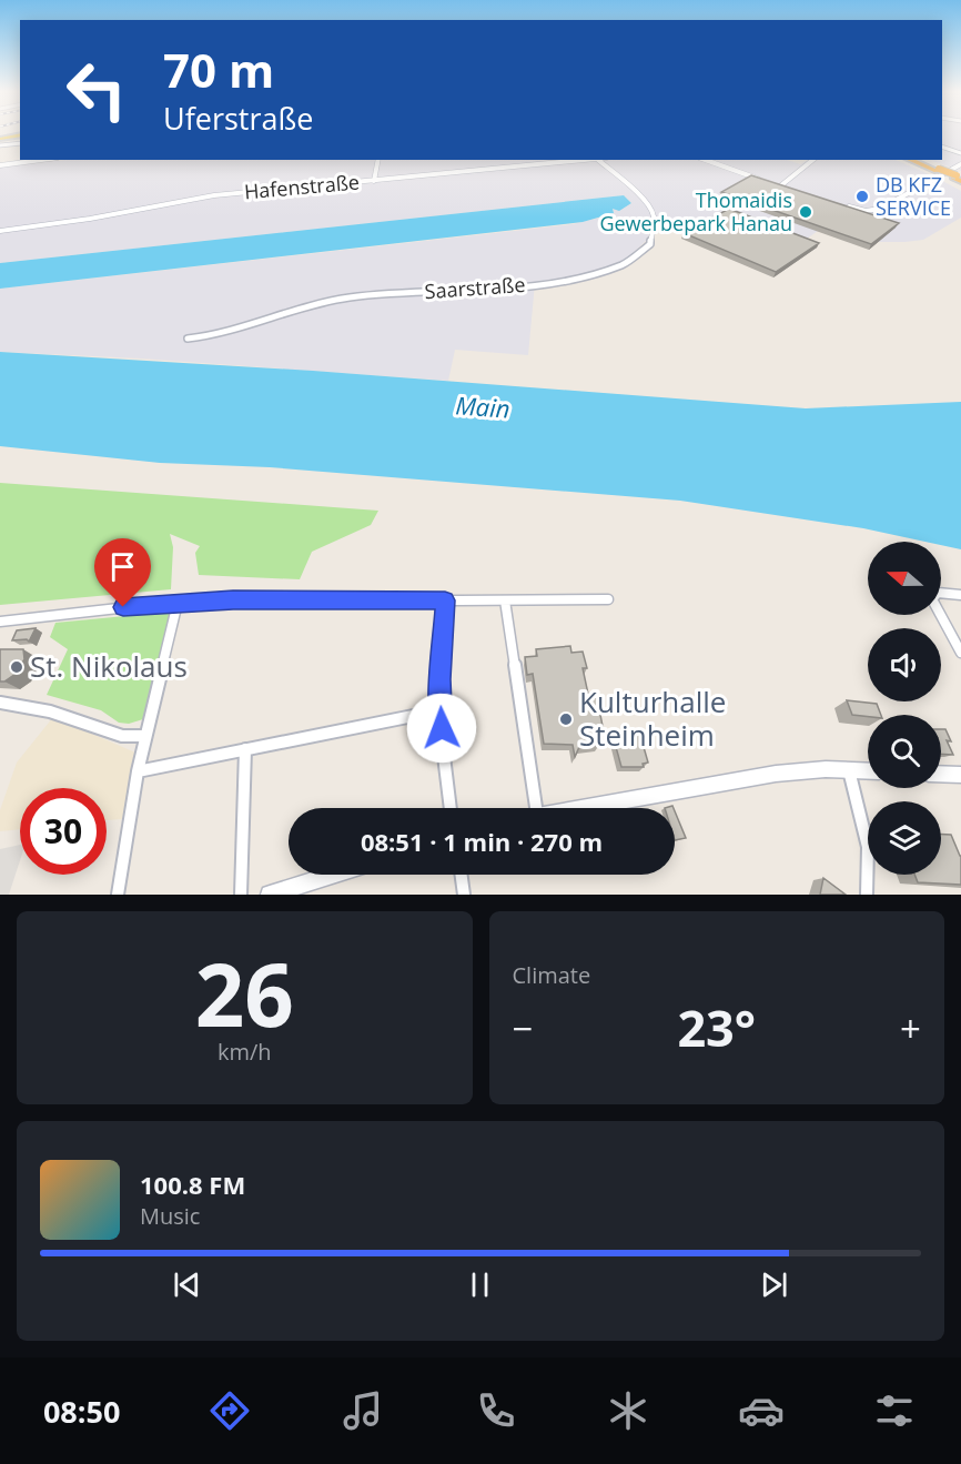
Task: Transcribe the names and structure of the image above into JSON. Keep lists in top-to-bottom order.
{
  "streets": {
    "street": ["Hafenstraße", "Saarstraße"]
  },
  "crossings": [
    ["Hafenstraße", "Saarstraße"]
  ],
  "water": ["Main"],
  "places": [
    "DB KFZ SERVICE",
    "Thomaidis Gewerbepark Hanau",
    "St. Nikolaus",
    "Kulturhalle Steinheim"
  ],
  "north": "left",
  "page": {
    "turn": ["70 m", "Uferstraße"],
    "limit": "30",
    "trip": "08:51 · 1 min · 270 m",
    "tile": [
      ["26", "km/h"],
      "Climate"
    ],
    "heat": ["−", "23°", "+"],
    "song": ["100.8 FM", "Music"],
    "tabs": "08:50"
  }
}
